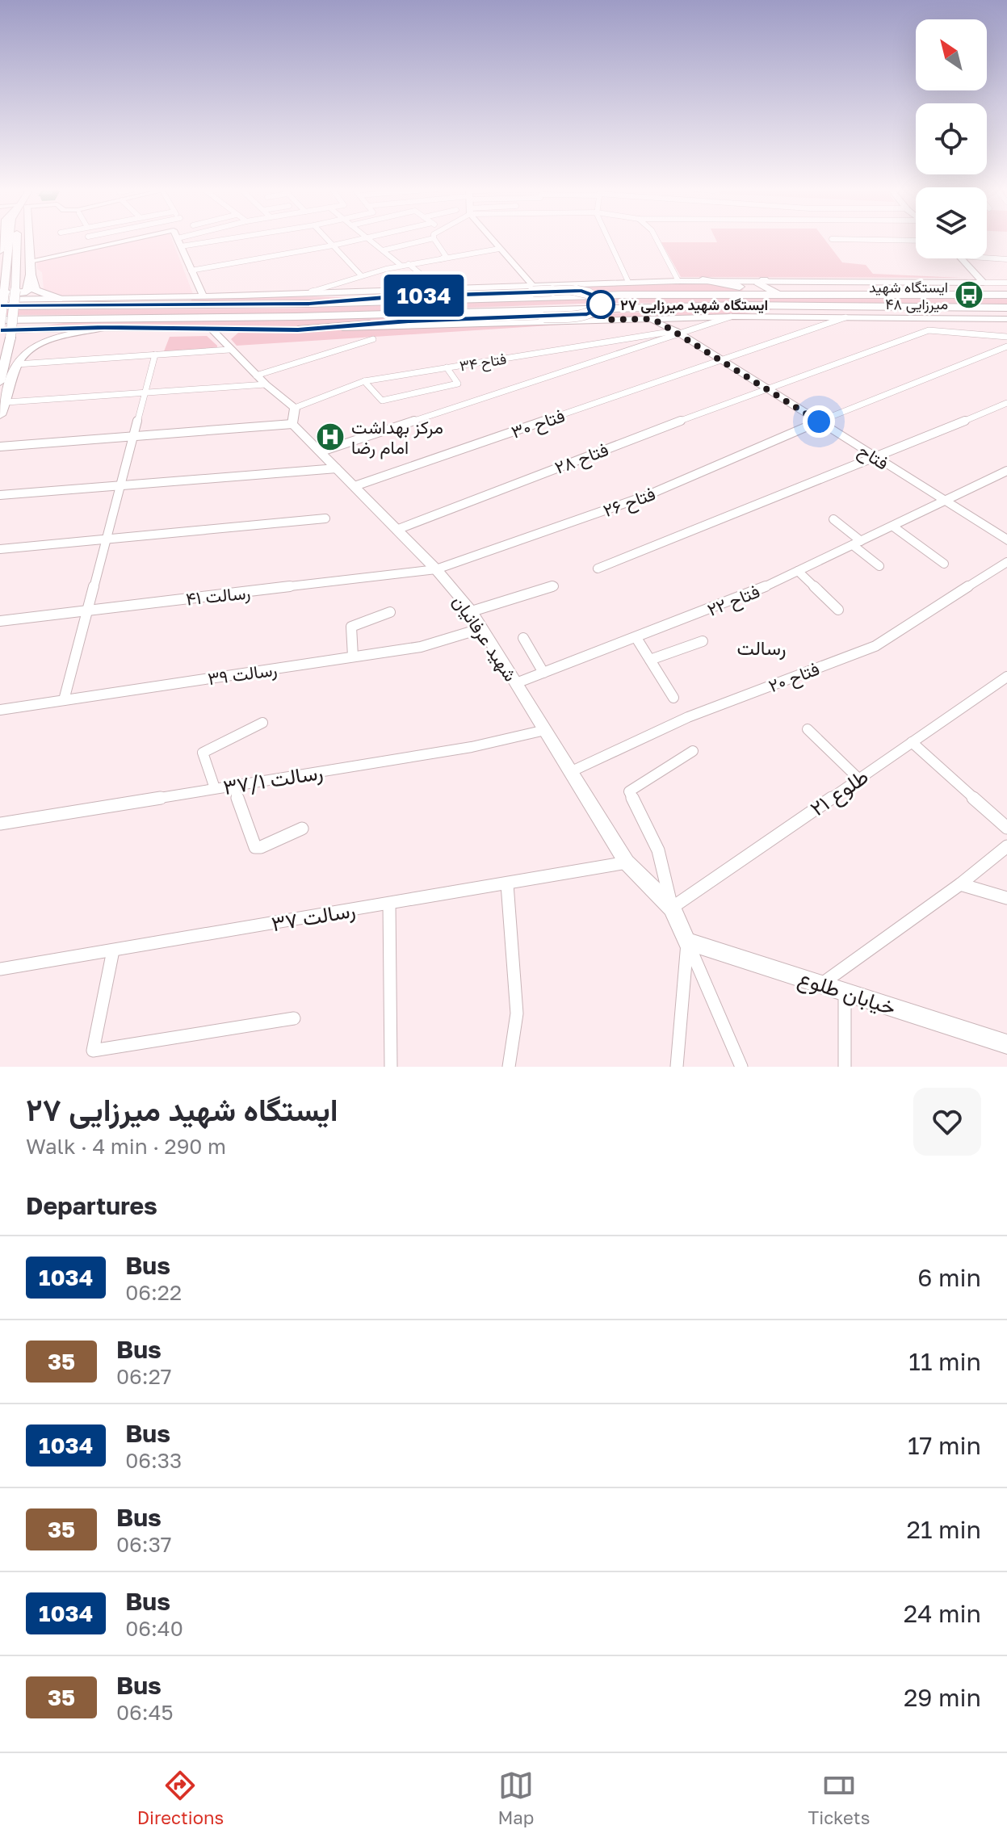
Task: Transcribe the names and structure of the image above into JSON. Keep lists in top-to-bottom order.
{
  "streets": {
    "street": [
      "فتاح ۳۴",
      "فتاح ۳۰",
      "فتاح",
      "فتاح ۲۸",
      "فتاح ۲۶",
      "رسالت ۴۱",
      "فتاح ۲۲",
      "شهید عرفانیان",
      "رسالت ۳۹",
      "فتاح ۲۰",
      "رسالت ۳۷/۱",
      "طلوع ۲۱",
      "رسالت ۳۷",
      "خیابان طلوع"
    ]
  },
  "crossings": [
    ["فتاح ۳۴", "فتاح"],
    ["فتاح ۳۰", "فتاح"],
    ["فتاح ۳۰", "شهید عرفانیان"],
    ["فتاح", "فتاح ۲۸"],
    ["فتاح", "فتاح ۲۶"],
    ["فتاح", "فتاح ۲۲"],
    ["فتاح ۲۸", "شهید عرفانیان"],
    ["فتاح ۲۶", "رسالت ۴۱"],
    ["فتاح ۲۶", "شهید عرفانیان"],
    ["رسالت ۴۱", "شهید عرفانیان"],
    ["فتاح ۲۲", "شهید عرفانیان"],
    ["شهید عرفانیان", "رسالت ۳۹"],
    ["شهید عرفانیان", "فتاح ۲۰"],
    ["شهید عرفانیان", "رسالت ۳۷/۱"],
    ["شهید عرفانیان", "طلوع ۲۱"],
    ["شهید عرفانیان", "رسالت ۳۷"],
    ["شهید عرفانیان", "خیابان طلوع"]
  ],
  "districts": ["رسالت"],
  "places": {
    "bus stop": ["ایستگاه شهید میرزایی ۴۸"],
    "other": ["ایستگاه شهید میرزایی ۲۷"],
    "hospital": ["مرکز بهداشت امام رضا"]
  },
  "lines": ["bus line 1034"],
  "north": "top left",
  "page": {
    "on_map": "1034",
    "heading": [
      ["ایستگاه شهید میرزایی ۲۷", "Walk · 4 min · 290 m"],
      "Departures"
    ],
    "list": [
      {
        "mark": "1034",
        "name": "Bus",
        "note": "06:22",
        "value": "6 min"
      },
      {
        "mark": "35",
        "name": "Bus",
        "note": "06:27",
        "value": "11 min"
      },
      {
        "mark": "1034",
        "name": "Bus",
        "note": "06:33",
        "value": "17 min"
      },
      {
        "mark": "35",
        "name": "Bus",
        "note": "06:37",
        "value": "21 min"
      },
      {
        "mark": "1034",
        "name": "Bus",
        "note": "06:40",
        "value": "24 min"
      },
      {
        "mark": "35",
        "name": "Bus",
        "note": "06:45",
        "value": "29 min"
      }
    ],
    "tabs": ["Directions", "Map", "Tickets"]
  }
}
